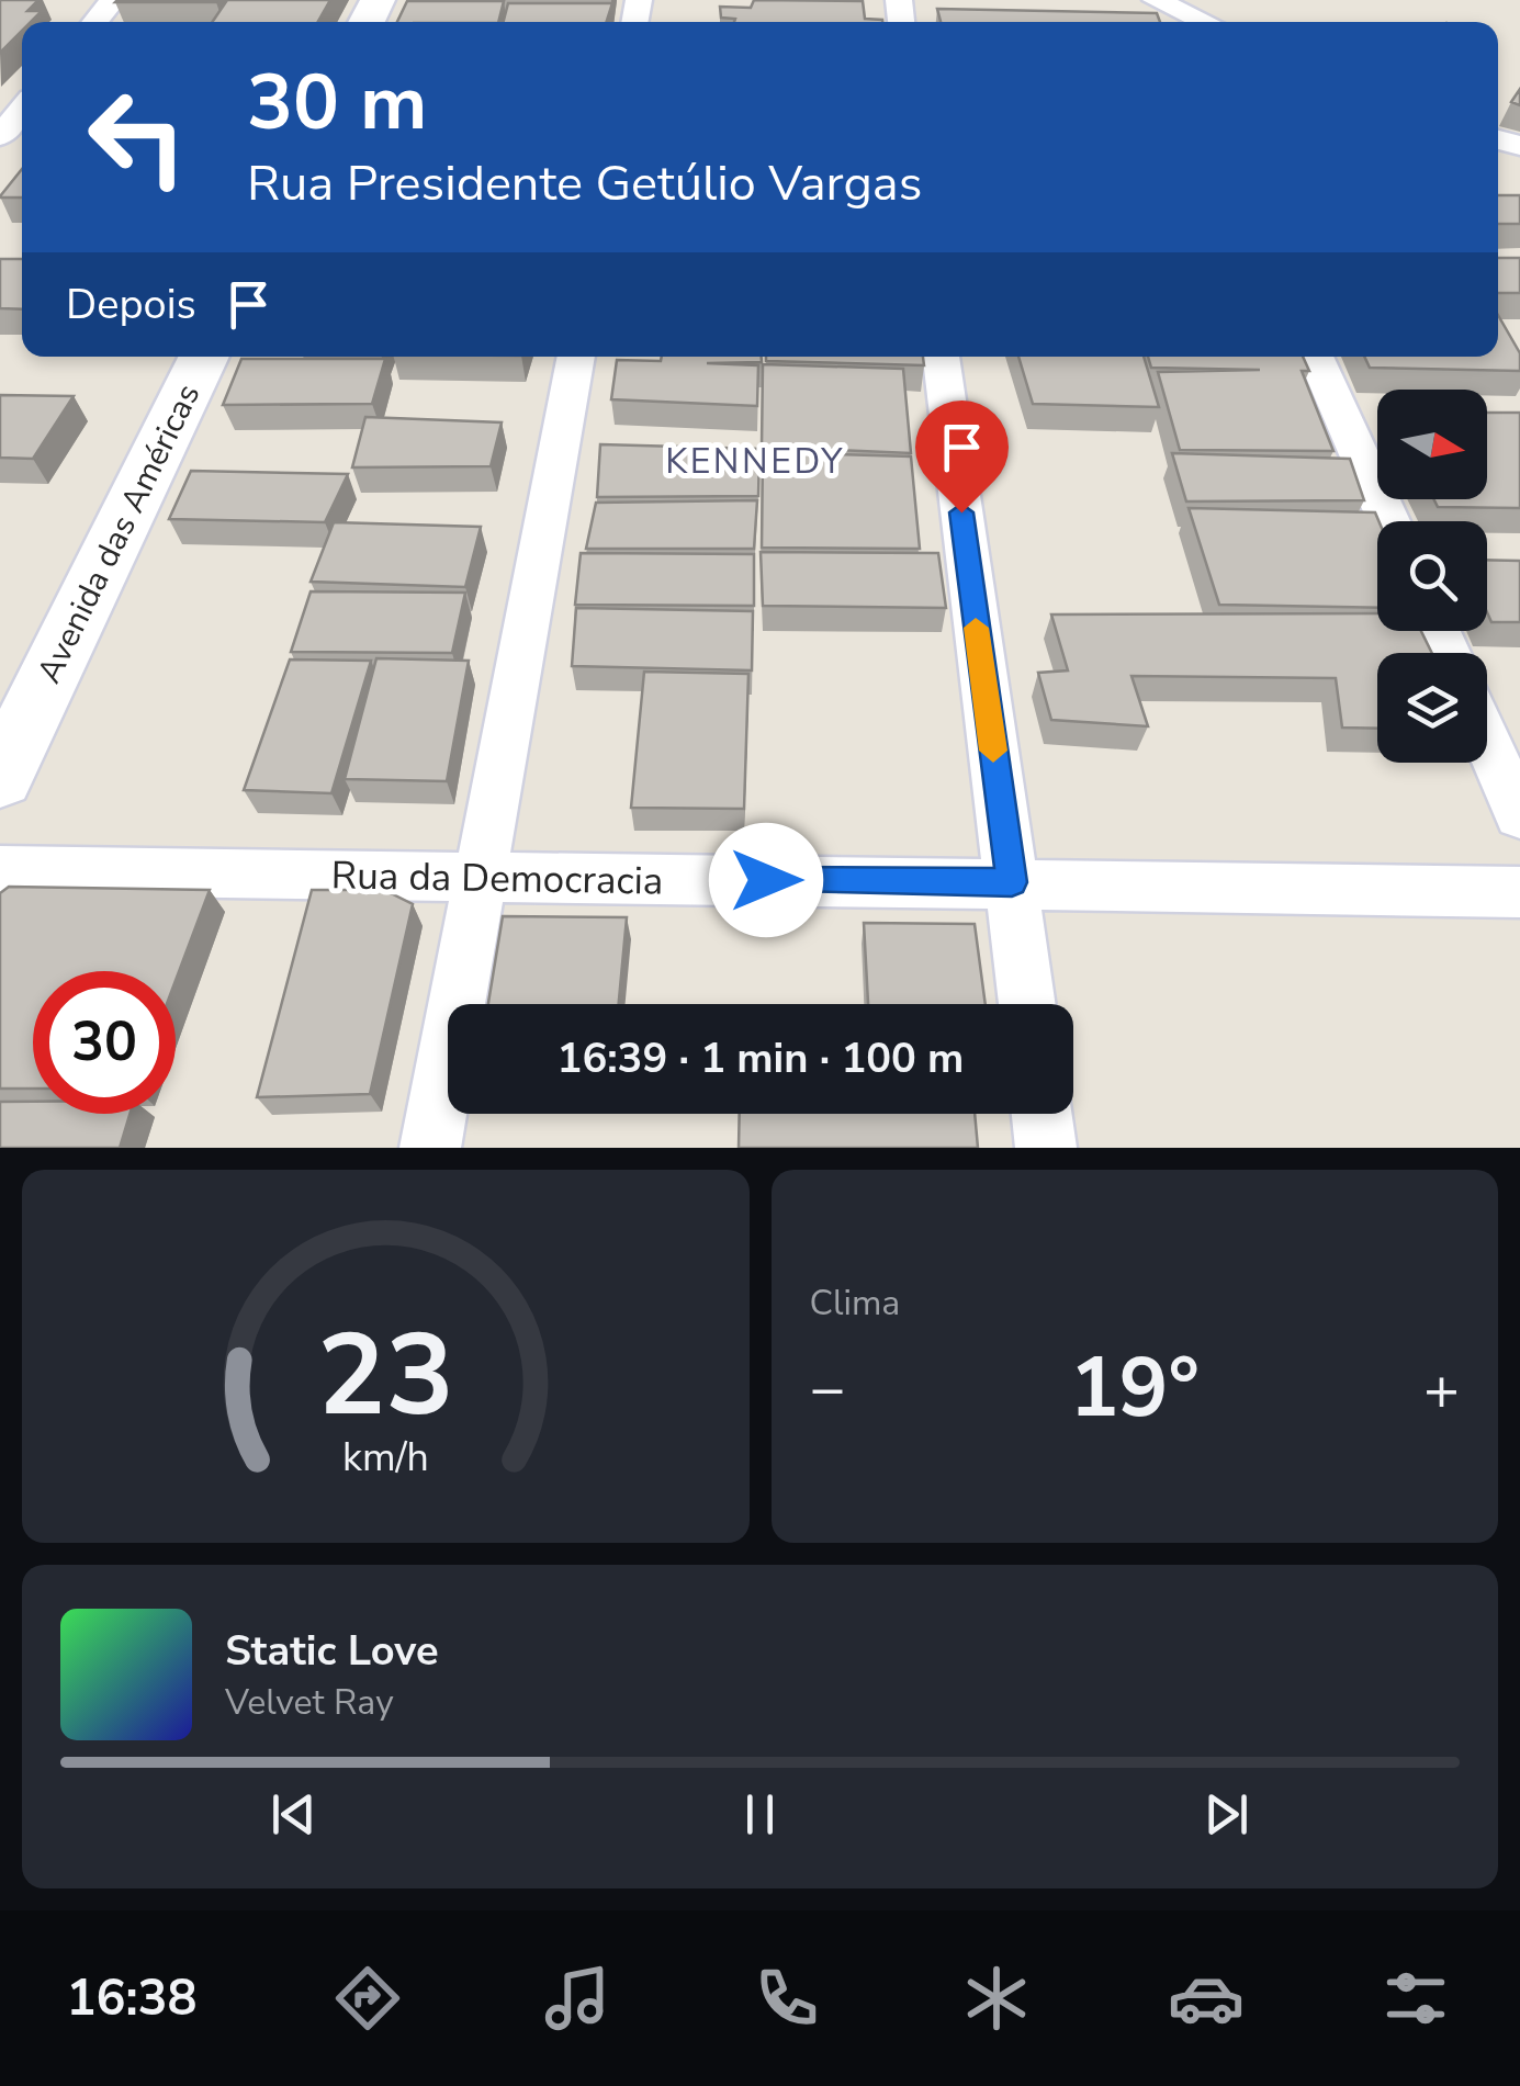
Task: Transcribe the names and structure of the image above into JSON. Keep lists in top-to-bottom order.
{
  "streets": {
    "main road": ["Avenida das Américas"],
    "street": ["Rua da Democracia"]
  },
  "districts": ["KENNEDY"],
  "north": "right",
  "page": {
    "turn": ["30 m", "Rua Presidente Getúlio Vargas"],
    "then": "Depois",
    "limit": "30",
    "trip": "16:39 · 1 min · 100 m",
    "tile": "Clima",
    "heat": ["−", "19°", "+"],
    "song": ["Static Love", "Velvet Ray"],
    "tabs": "16:38",
    "gauge": ["23", "km/h"]
  }
}
